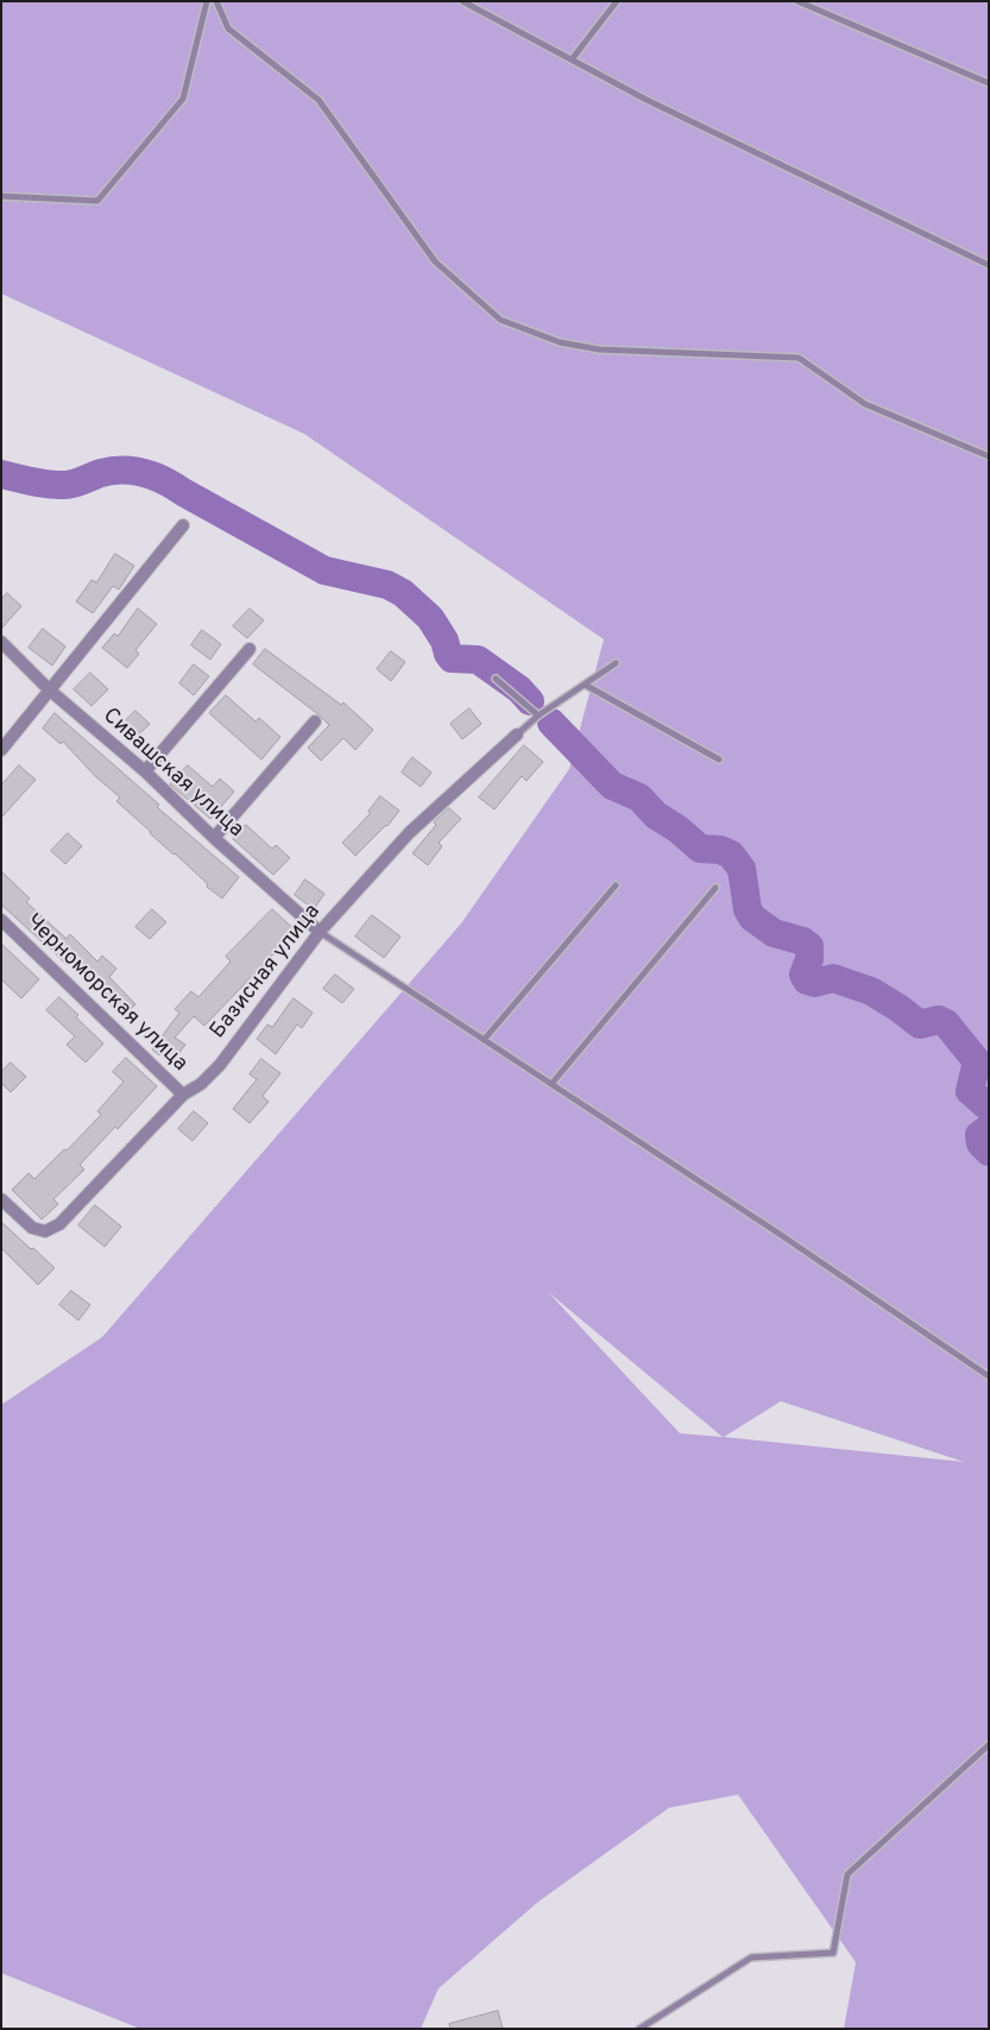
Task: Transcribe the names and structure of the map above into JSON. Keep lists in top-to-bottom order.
{
  "streets": {
    "street": ["Сивашская улица", "Базисная улица", "Черноморская улица"]
  },
  "crossings": [
    ["Сивашская улица", "Базисная улица"],
    ["Базисная улица", "Черноморская улица"]
  ]
}
